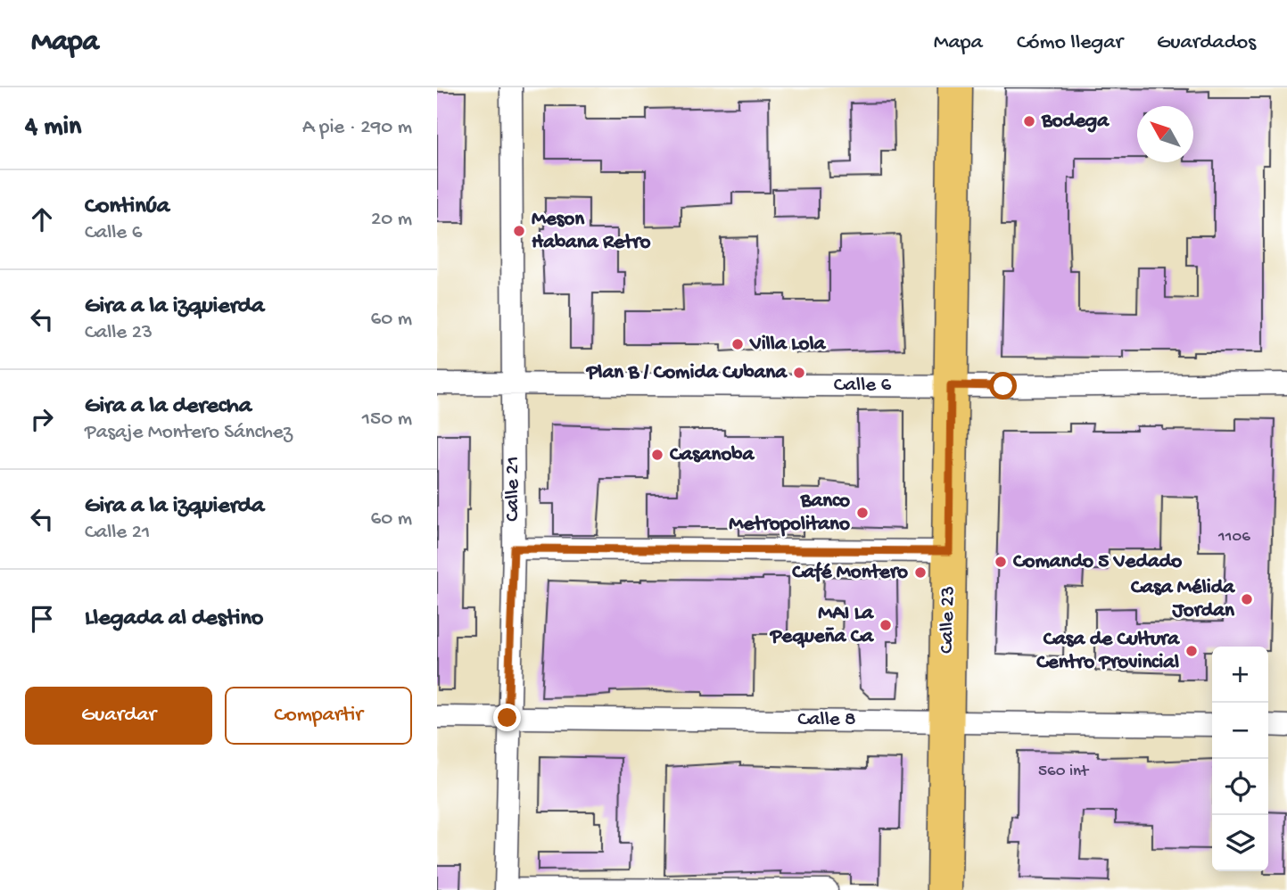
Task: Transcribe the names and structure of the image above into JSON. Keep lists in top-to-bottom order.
{
  "streets": {
    "main road": ["Calle 23"],
    "street": ["Calle 6", "Calle 21", "Calle 8"]
  },
  "crossings": [
    ["Calle 6", "Calle 21"],
    ["Calle 6", "Calle 23"],
    ["Calle 21", "Calle 8"],
    ["Calle 23", "Calle 8"]
  ],
  "places": [
    "Bodega",
    "Meson Habana Retro",
    "Villa Lola",
    "Plan B / Comida Cubana",
    "Casanoba",
    "Banco Metropolitano",
    "Comando 5 Vedado",
    "Café Montero",
    "Casa Mélida Jordan",
    "MAI La Pequeña Ca",
    "Casa de Cultura Centro Provincial"
  ],
  "house_numbers": ["1106", "560 int"],
  "north": "top left",
  "page": {
    "header": "Mapa",
    "nav": ["Mapa", "Cómo llegar", "Guardados"],
    "heading": ["4 min", "A pie · 290 m"],
    "list": [
      ["Continúa", "Calle 6", "20 m"],
      ["Gira a la izquierda", "Calle 23", "60 m"],
      ["Gira a la derecha", "Pasaje Montero Sánchez", "150 m"],
      ["Gira a la izquierda", "Calle 21", "60 m"],
      "Llegada al destino"
    ],
    "map_buttons": ["+", "−"],
    "buttons": ["Guardar", "Compartir"]
  }
}
